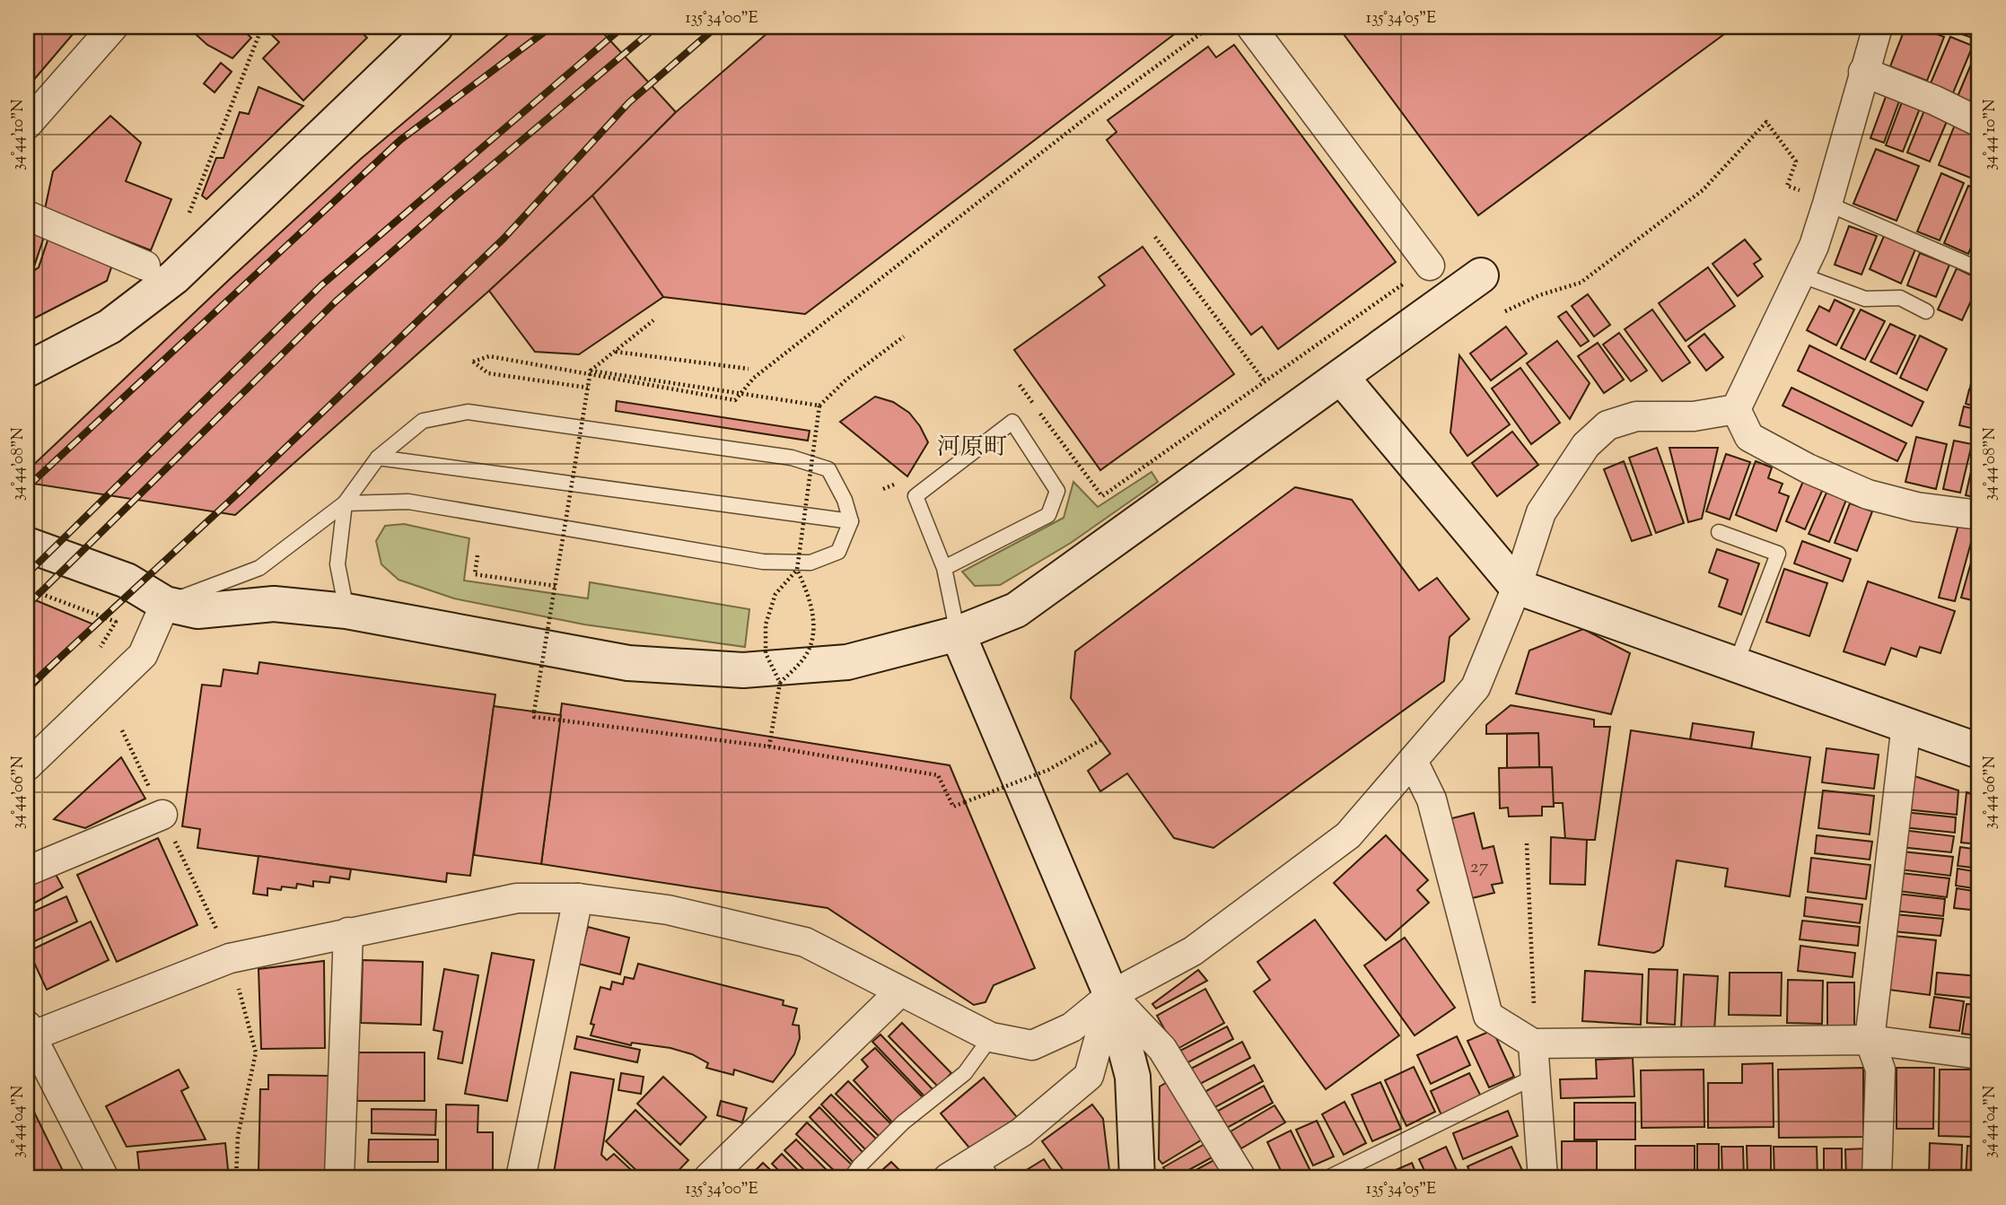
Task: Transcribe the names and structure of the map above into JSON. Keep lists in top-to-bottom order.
{
  "districts": ["河原町"],
  "house_numbers": ["27"],
  "coordinates": [
    "135°34'00\"E",
    "135°34'05\"E",
    "34°44'10\"N",
    "34°44'08\"N",
    "34°44'06\"N",
    "34°44'04\"N"
  ]
}
